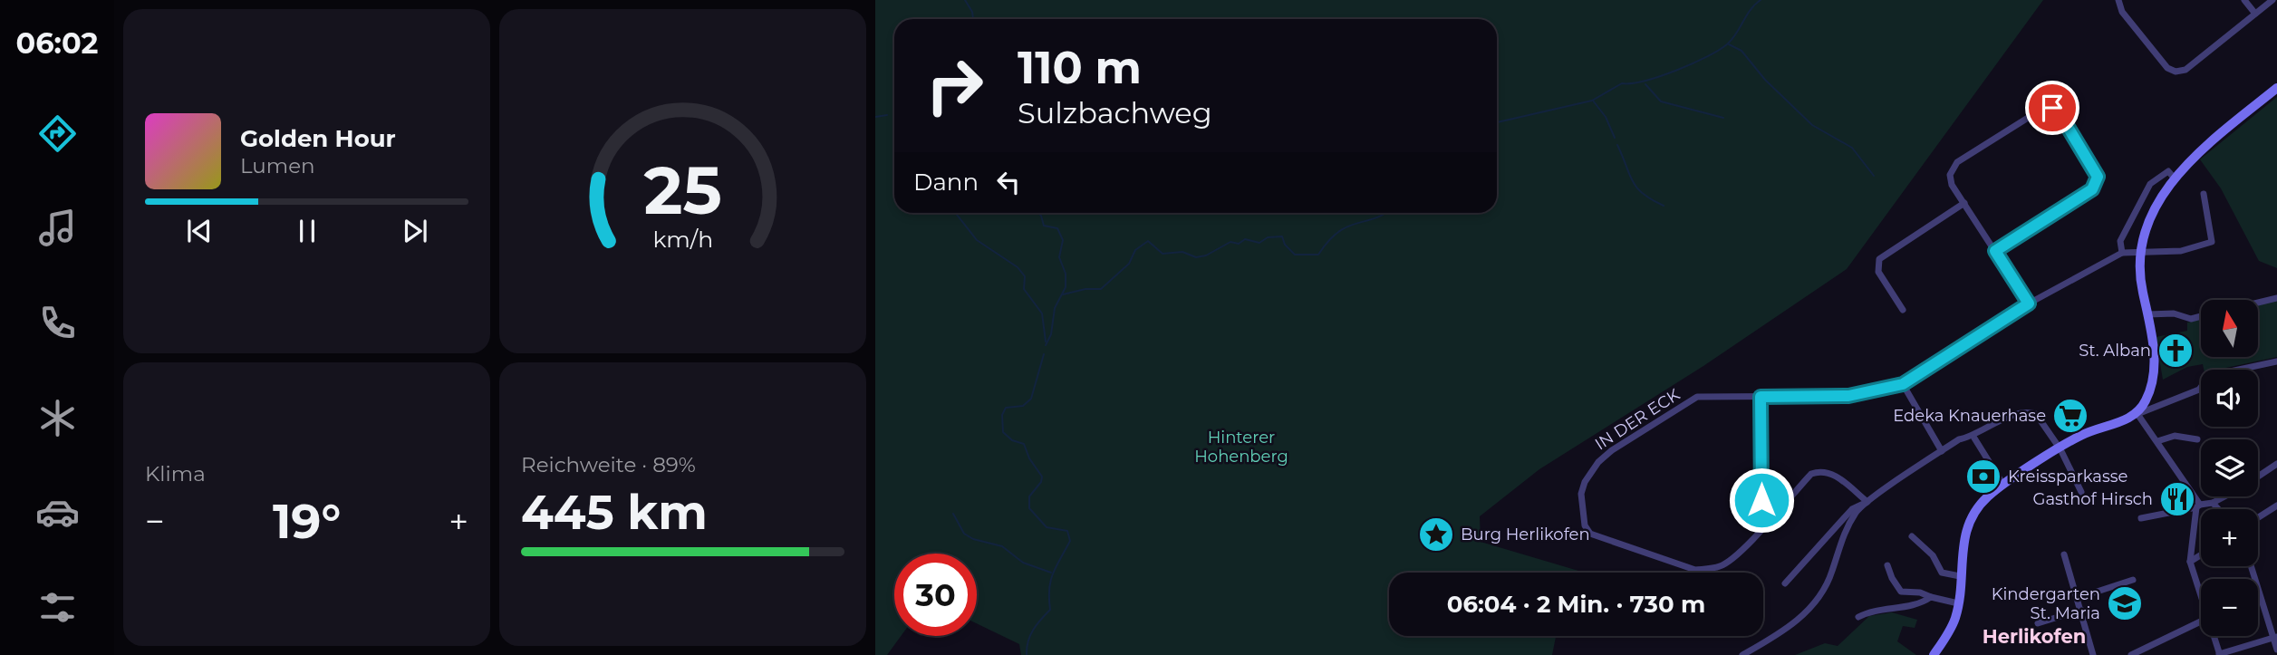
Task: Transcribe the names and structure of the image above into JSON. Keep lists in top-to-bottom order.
{
  "streets": {
    "street": ["IN DER ECK"]
  },
  "districts": ["Herlikofen"],
  "parks": ["Hinterer Hohenberg"],
  "places": {
    "church": ["St. Alban"],
    "supermarket": ["Edeka Knauerhase"],
    "bank": ["Kreissparkasse"],
    "restaurant": ["Gasthof Hirsch"],
    "place": ["Burg Herlikofen"],
    "school or university": ["Kindergarten St. Maria"]
  },
  "north": "top",
  "page": {
    "tabs": "06:02",
    "turn": ["110 m", "Sulzbachweg"],
    "song": ["Golden Hour", "Lumen"],
    "then": "Dann",
    "map_buttons": ["+", "−"],
    "tile": [
      "Klima",
      ["Reichweite · 89%", "445 km"]
    ],
    "heat": ["−", "19°", "+"],
    "limit": "30",
    "trip": "06:04 · 2 Min. · 730 m",
    "gauge": ["25", "km/h"]
  }
}
